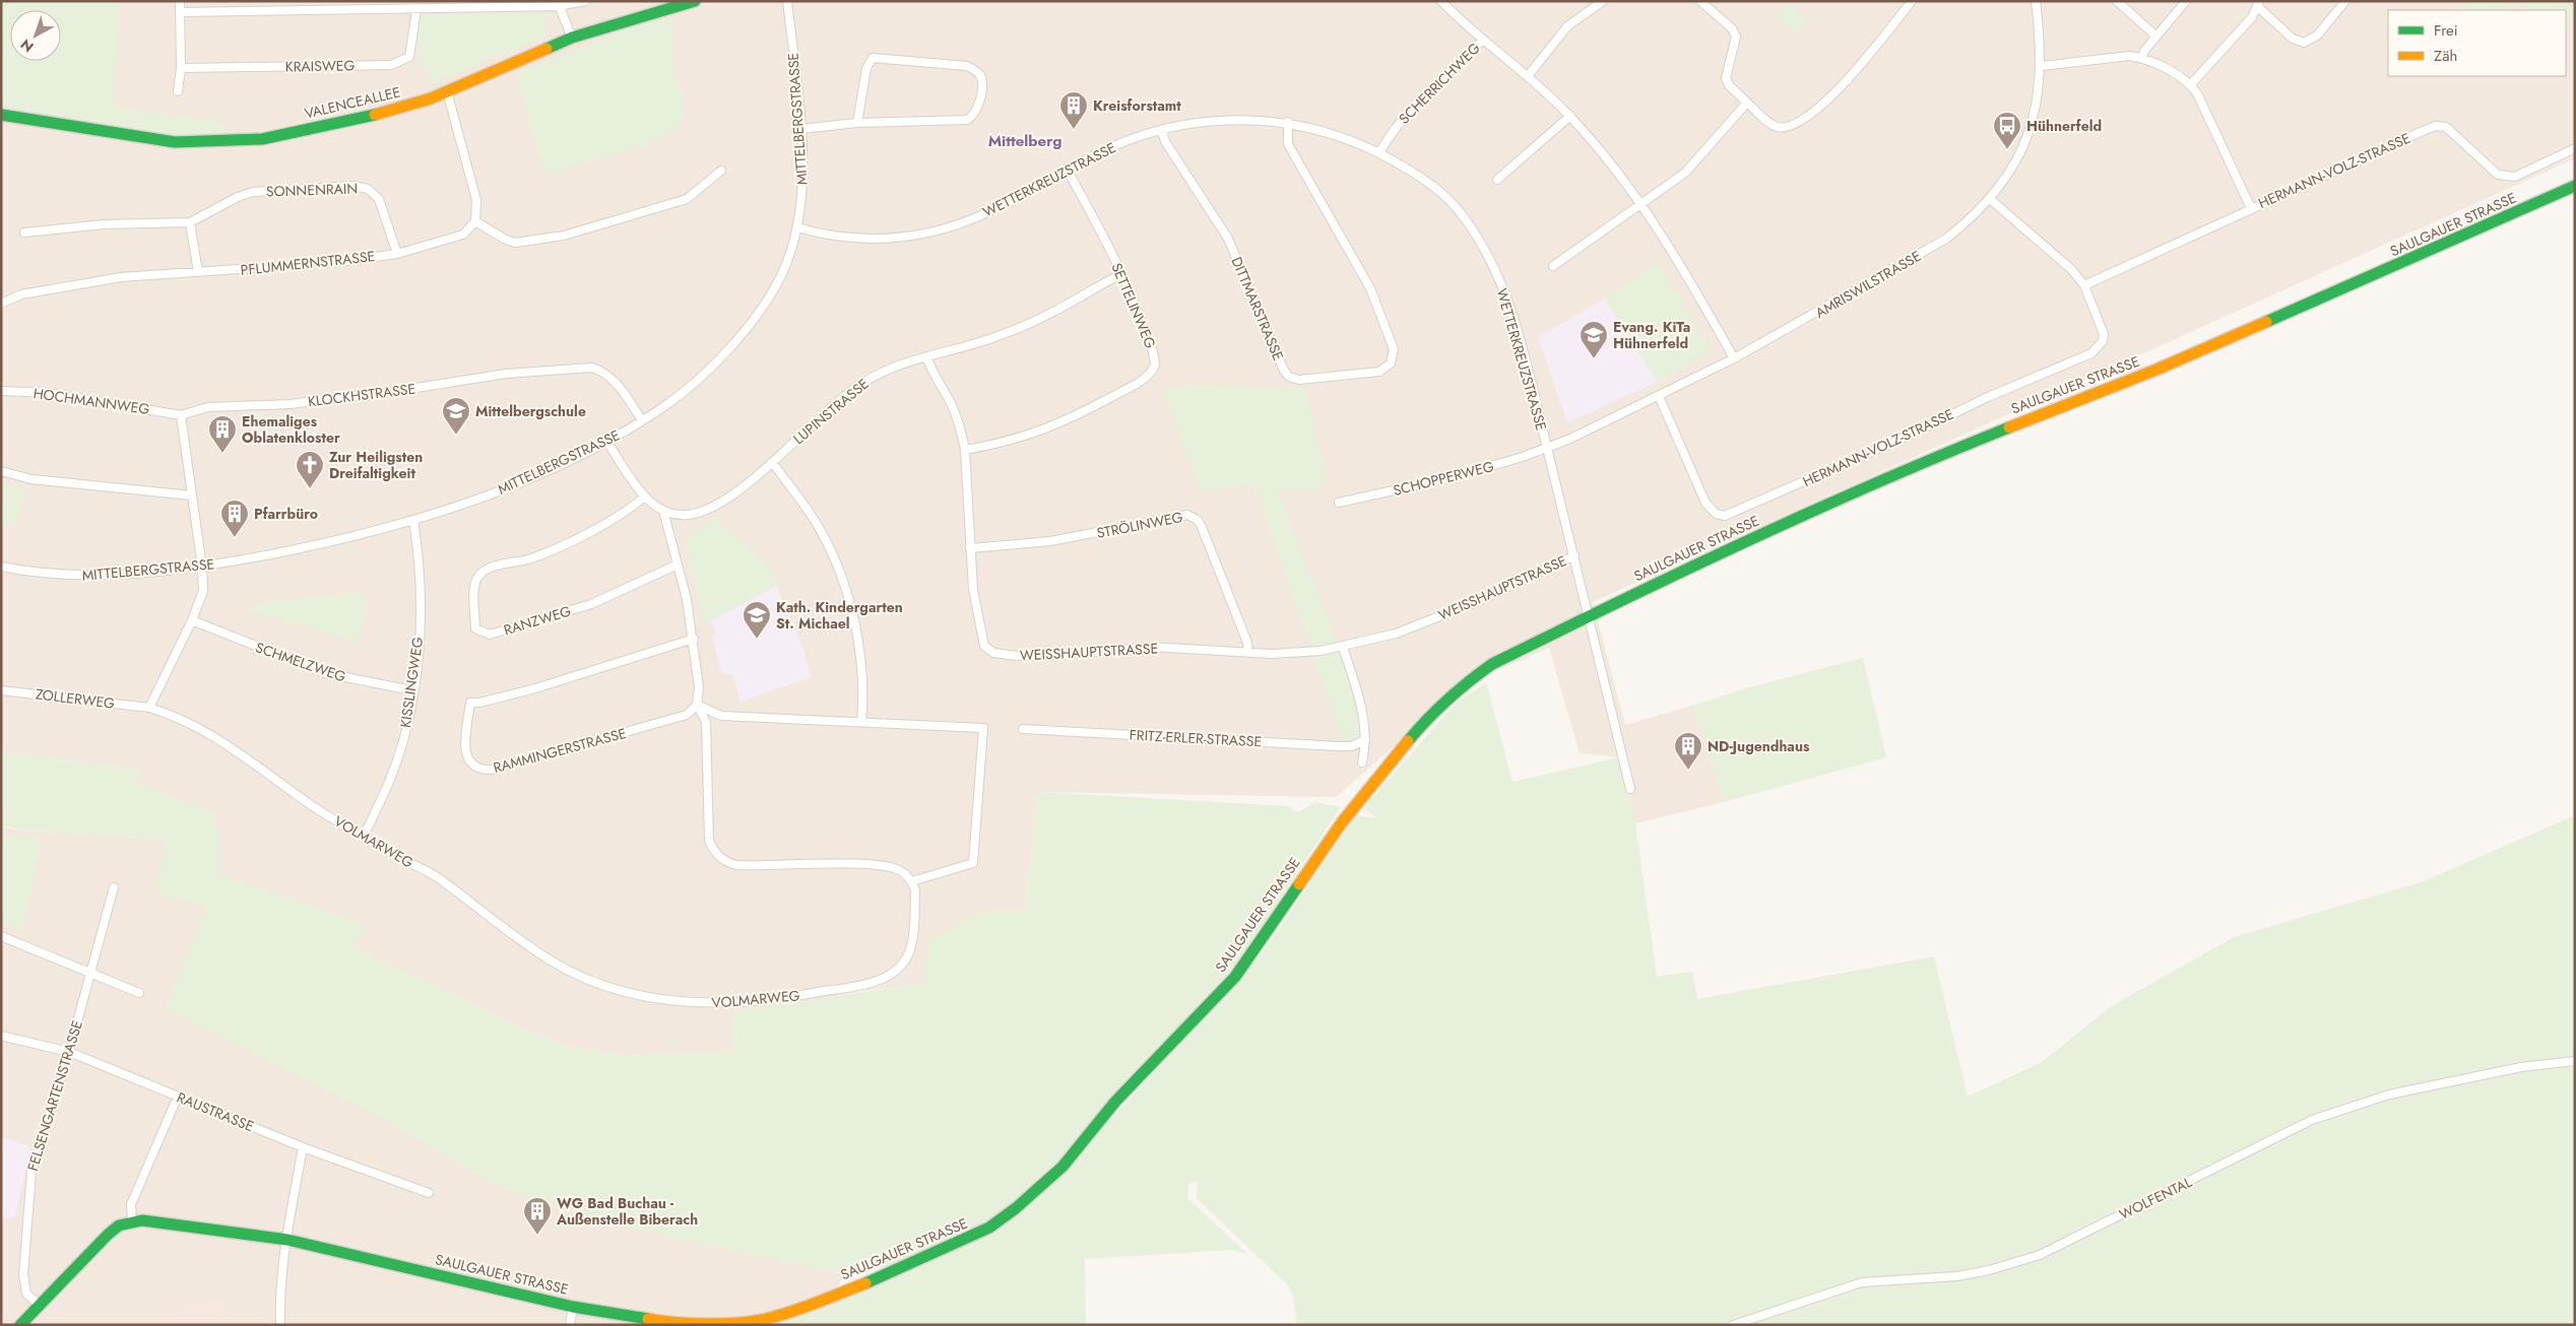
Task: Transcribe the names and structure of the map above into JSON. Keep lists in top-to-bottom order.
{
  "streets": {
    "main road": ["VALENCEALLEE", "SAULGAUER STRASSE"],
    "street": [
      "KRAISWEG",
      "SCHERRICHWEG",
      "MITTELBERGSTRASSE",
      "HERMANN-VOLZ-STRASSE",
      "WETTERKREUZSTRASSE",
      "SONNENRAIN",
      "PFLUMMERNSTRASSE",
      "AMRISWILSTRASSE",
      "SETTELINWEG",
      "DITTMARSTRASSE",
      "KLOCKHSTRASSE",
      "HOCHMANNWEG",
      "LUPINSTRASSE",
      "SCHOPPERWEG",
      "STRÖLINWEG",
      "WEISSHAUPTSTRASSE",
      "RANZWEG",
      "SCHMELZWEG",
      "KISSLINGWEG",
      "ZOLLERWEG",
      "FRITZ-ERLER-STRASSE",
      "RAMMINGERSTRASSE",
      "VOLMARWEG",
      "FELSENGARTENSTRASSE",
      "RAUSTRASSE",
      "WOLFENTAL"
    ]
  },
  "crossings": [
    ["SCHERRICHWEG", "WETTERKREUZSTRASSE"],
    ["MITTELBERGSTRASSE", "WETTERKREUZSTRASSE"],
    ["MITTELBERGSTRASSE", "KLOCKHSTRASSE"],
    ["MITTELBERGSTRASSE", "KISSLINGWEG"],
    ["HERMANN-VOLZ-STRASSE", "AMRISWILSTRASSE"],
    ["WETTERKREUZSTRASSE", "SAULGAUER STRASSE"],
    ["WETTERKREUZSTRASSE", "AMRISWILSTRASSE"],
    ["WETTERKREUZSTRASSE", "SETTELINWEG"],
    ["WETTERKREUZSTRASSE", "DITTMARSTRASSE"],
    ["WETTERKREUZSTRASSE", "SCHOPPERWEG"],
    ["WETTERKREUZSTRASSE", "WEISSHAUPTSTRASSE"],
    ["SONNENRAIN", "PFLUMMERNSTRASSE"],
    ["SAULGAUER STRASSE", "FELSENGARTENSTRASSE"],
    ["AMRISWILSTRASSE", "SCHOPPERWEG"],
    ["SETTELINWEG", "LUPINSTRASSE"],
    ["SETTELINWEG", "WEISSHAUPTSTRASSE"],
    ["KLOCKHSTRASSE", "HOCHMANNWEG"],
    ["LUPINSTRASSE", "WEISSHAUPTSTRASSE"],
    ["STRÖLINWEG", "WEISSHAUPTSTRASSE"],
    ["SCHMELZWEG", "KISSLINGWEG"],
    ["KISSLINGWEG", "VOLMARWEG"],
    ["ZOLLERWEG", "VOLMARWEG"],
    ["FELSENGARTENSTRASSE", "RAUSTRASSE"]
  ],
  "districts": ["Mittelberg"],
  "places": {
    "building": [
      "Kreisforstamt",
      "Ehemaliges Oblatenkloster",
      "Pfarrbüro",
      "ND-Jugendhaus",
      "WG Bad Buchau - Außenstelle Biberach"
    ],
    "bus stop": ["Hühnerfeld"],
    "school or university": ["Evang. KiTa Hühnerfeld", "Mittelbergschule", "Kath. Kindergarten St. Michael"],
    "church": ["Zur Heiligsten Dreifaltigkeit"]
  },
  "legend": ["Frei", "Zäh"],
  "north": "bottom left"
}
